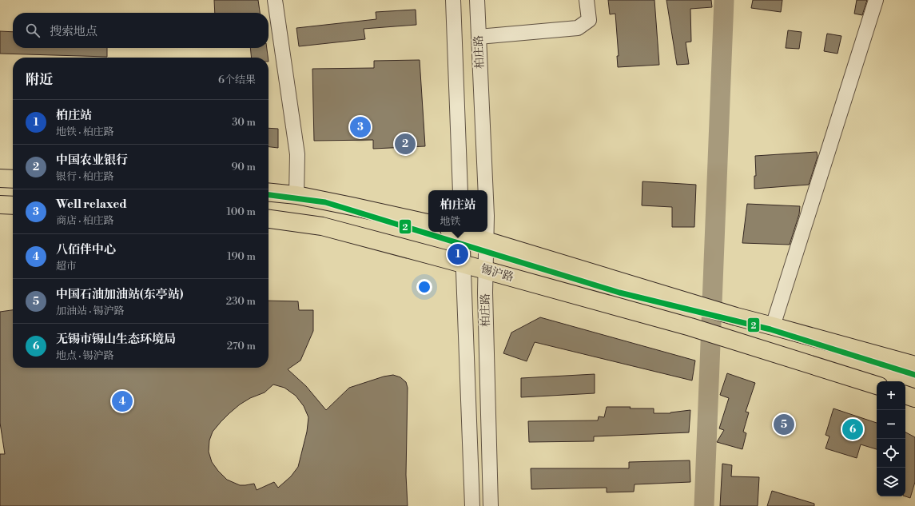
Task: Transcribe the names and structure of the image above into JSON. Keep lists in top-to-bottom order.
{
  "streets": {
    "main road": ["锡沪路"],
    "street": ["柏庄路"]
  },
  "crossings": [
    ["柏庄路", "锡沪路"]
  ],
  "lines": ["transit line 2"],
  "page": {
    "search": "搜索地点",
    "heading": ["附近", "6个结果"],
    "list": [
      {
        "mark": "1",
        "name": "柏庄站",
        "note": "地铁 · 柏庄路",
        "value": "30 m"
      },
      {
        "mark": "2",
        "name": "中国农业银行",
        "note": "银行 · 柏庄路",
        "value": "90 m"
      },
      {
        "mark": "3",
        "name": "Well relaxed",
        "note": "商店 · 柏庄路",
        "value": "100 m"
      },
      {
        "mark": "4",
        "name": "八佰伴中心",
        "note": "超市",
        "value": "190 m"
      },
      {
        "mark": "5",
        "name": "中国石油加油站(东亭站)",
        "note": "加油站 · 锡沪路",
        "value": "230 m"
      },
      {
        "mark": "6",
        "name": "无锡市锡山生态环境局",
        "note": "地点 · 锡沪路",
        "value": "270 m"
      }
    ],
    "pins": [
      "3",
      "2",
      "1",
      "4",
      "5",
      "6"
    ],
    "popup": ["柏庄站", "地铁"],
    "map_buttons": ["+", "−"]
  }
}
